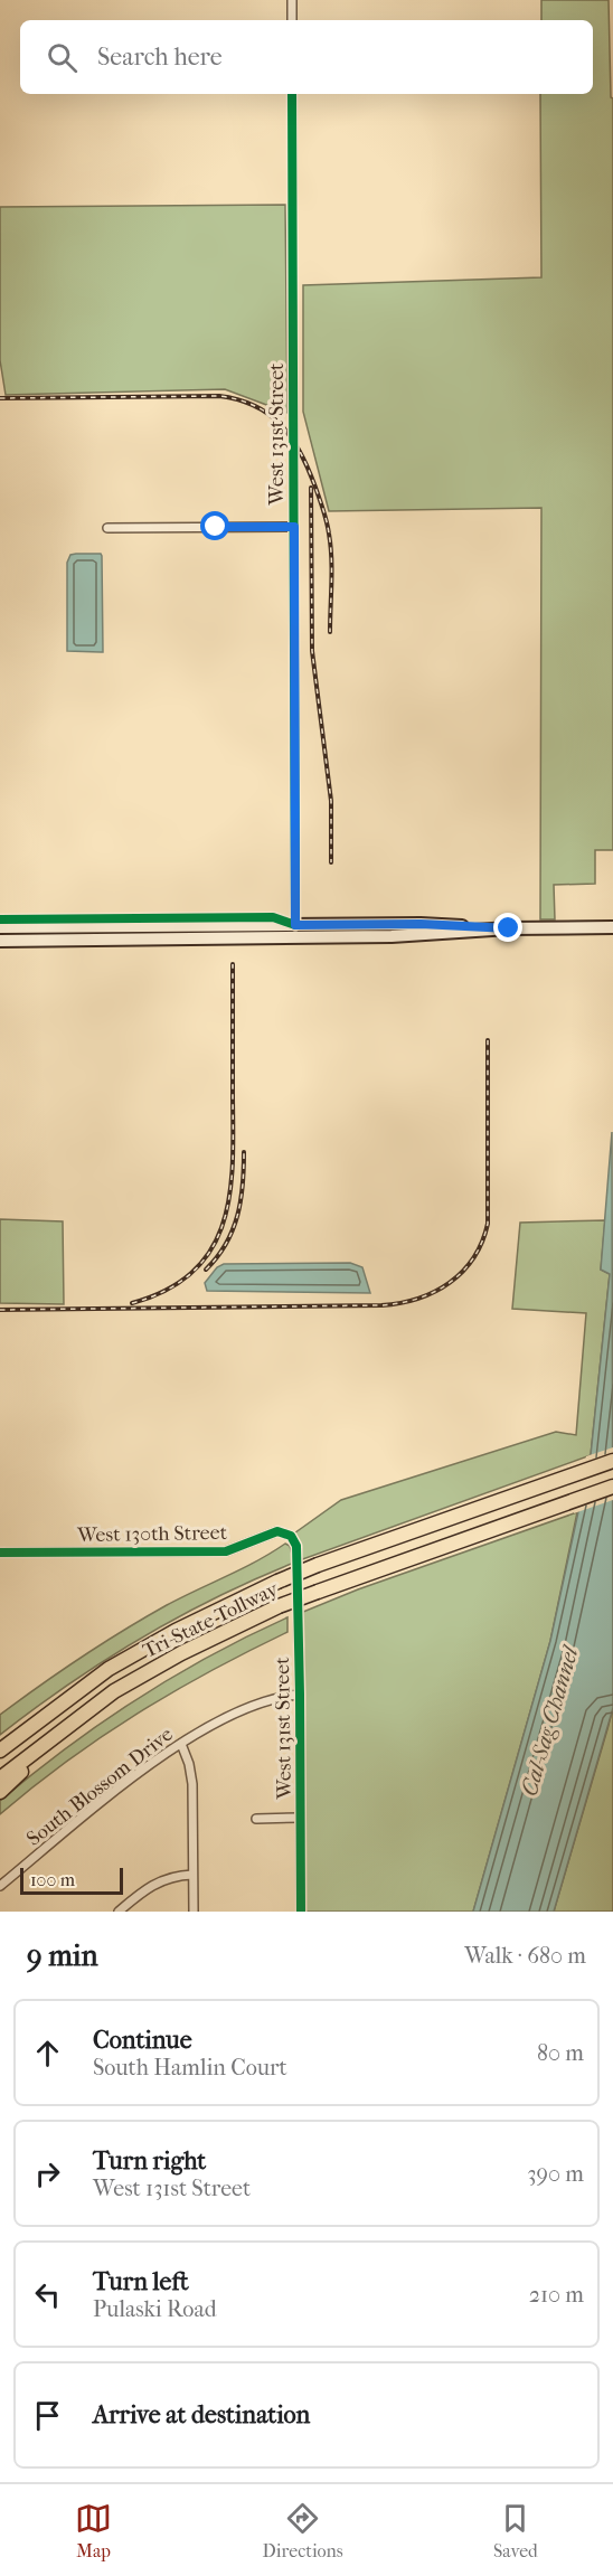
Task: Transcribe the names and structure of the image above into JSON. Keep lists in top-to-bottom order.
{
  "streets": {
    "highway": ["Tri-State Tollway"],
    "street": ["West 131st Street", "West 130th Street", "South Blossom Drive"]
  },
  "crossings": [
    ["West 131st Street", "West 130th Street"],
    ["West 131st Street", "South Blossom Drive"]
  ],
  "water": ["Cal-Sag Channel"],
  "scale_bar": "100 m",
  "page": {
    "search": "Search here",
    "scale": "100 m",
    "heading": ["9 min", "Walk · 680 m"],
    "list": [
      ["Continue", "South Hamlin Court", "80 m"],
      ["Turn right", "West 131st Street", "390 m"],
      ["Turn left", "Pulaski Road", "210 m"],
      "Arrive at destination"
    ],
    "nav": ["Map", "Directions", "Saved"]
  }
}
